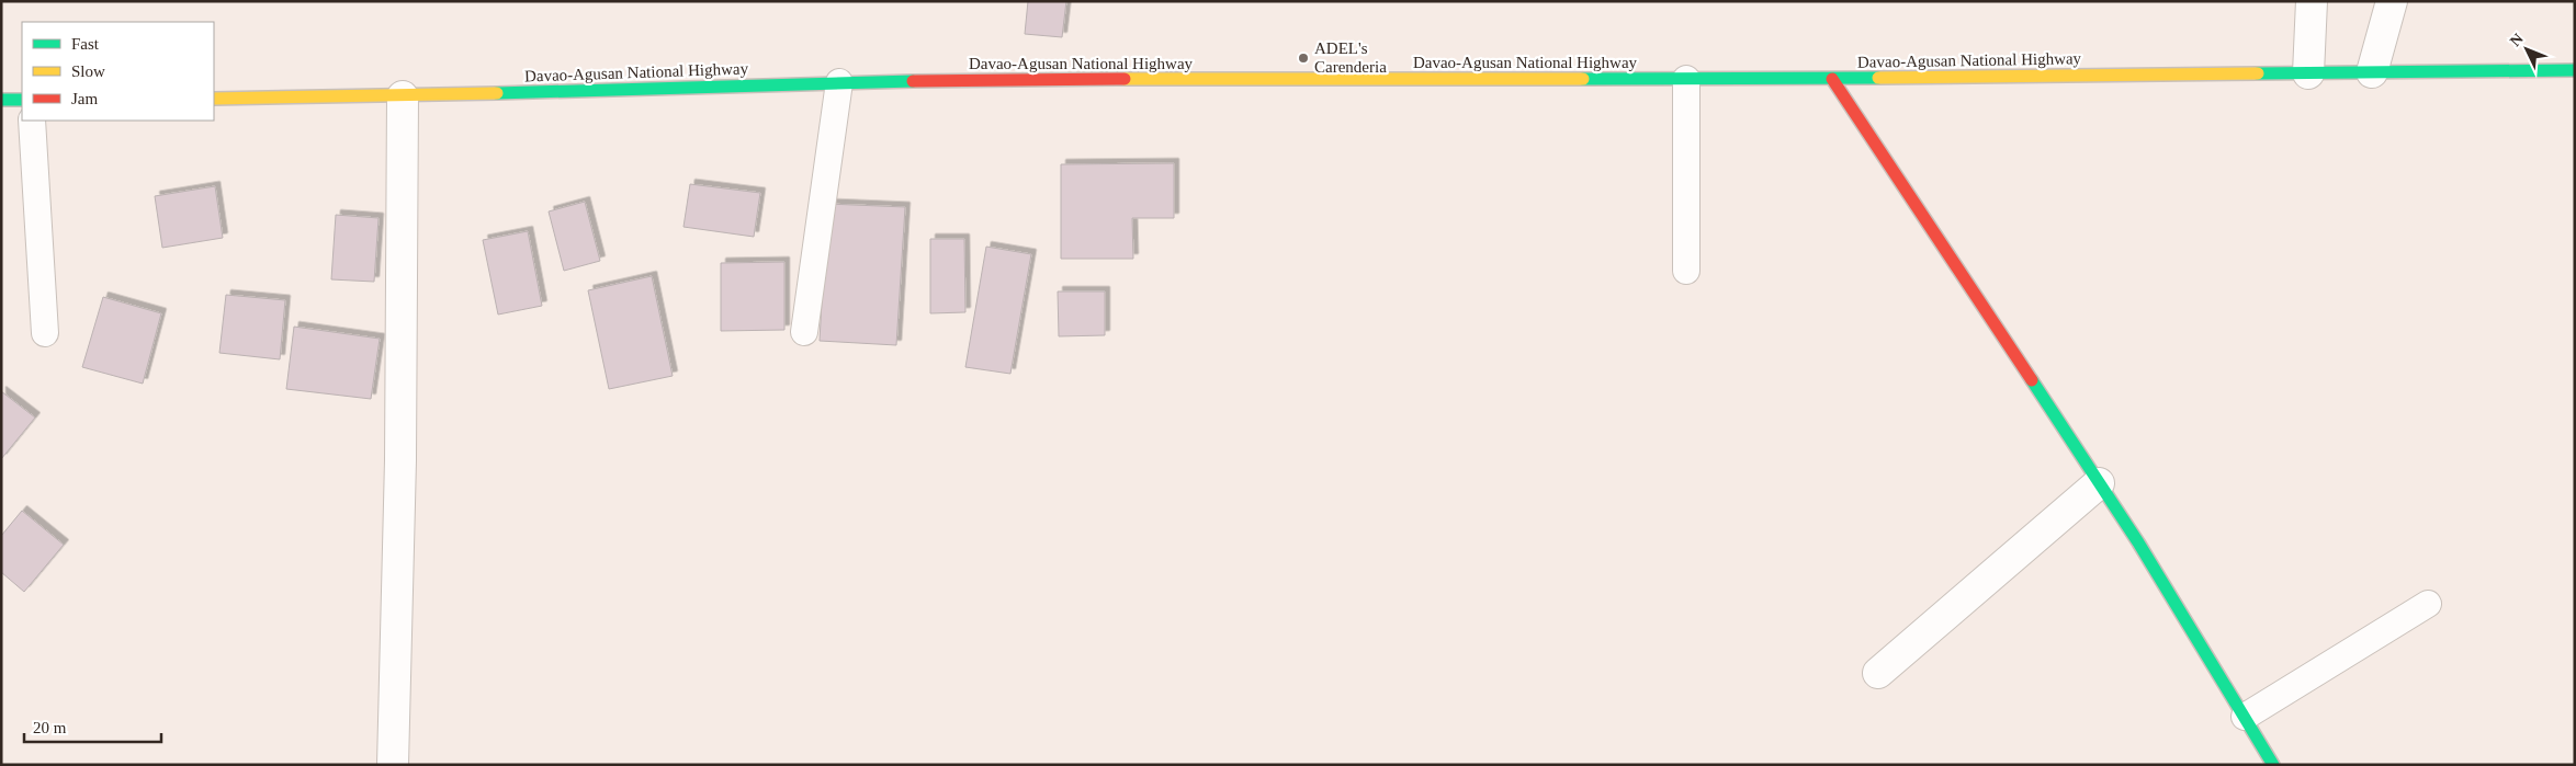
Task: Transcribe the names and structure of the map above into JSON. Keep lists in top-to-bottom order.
{
  "streets": {
    "main road": ["Davao-Agusan National Highway"]
  },
  "places": ["ADEL's Carenderia"],
  "legend": ["Fast", "Slow", "Jam"],
  "scale_bar": "20 m",
  "north": "top left"
}
